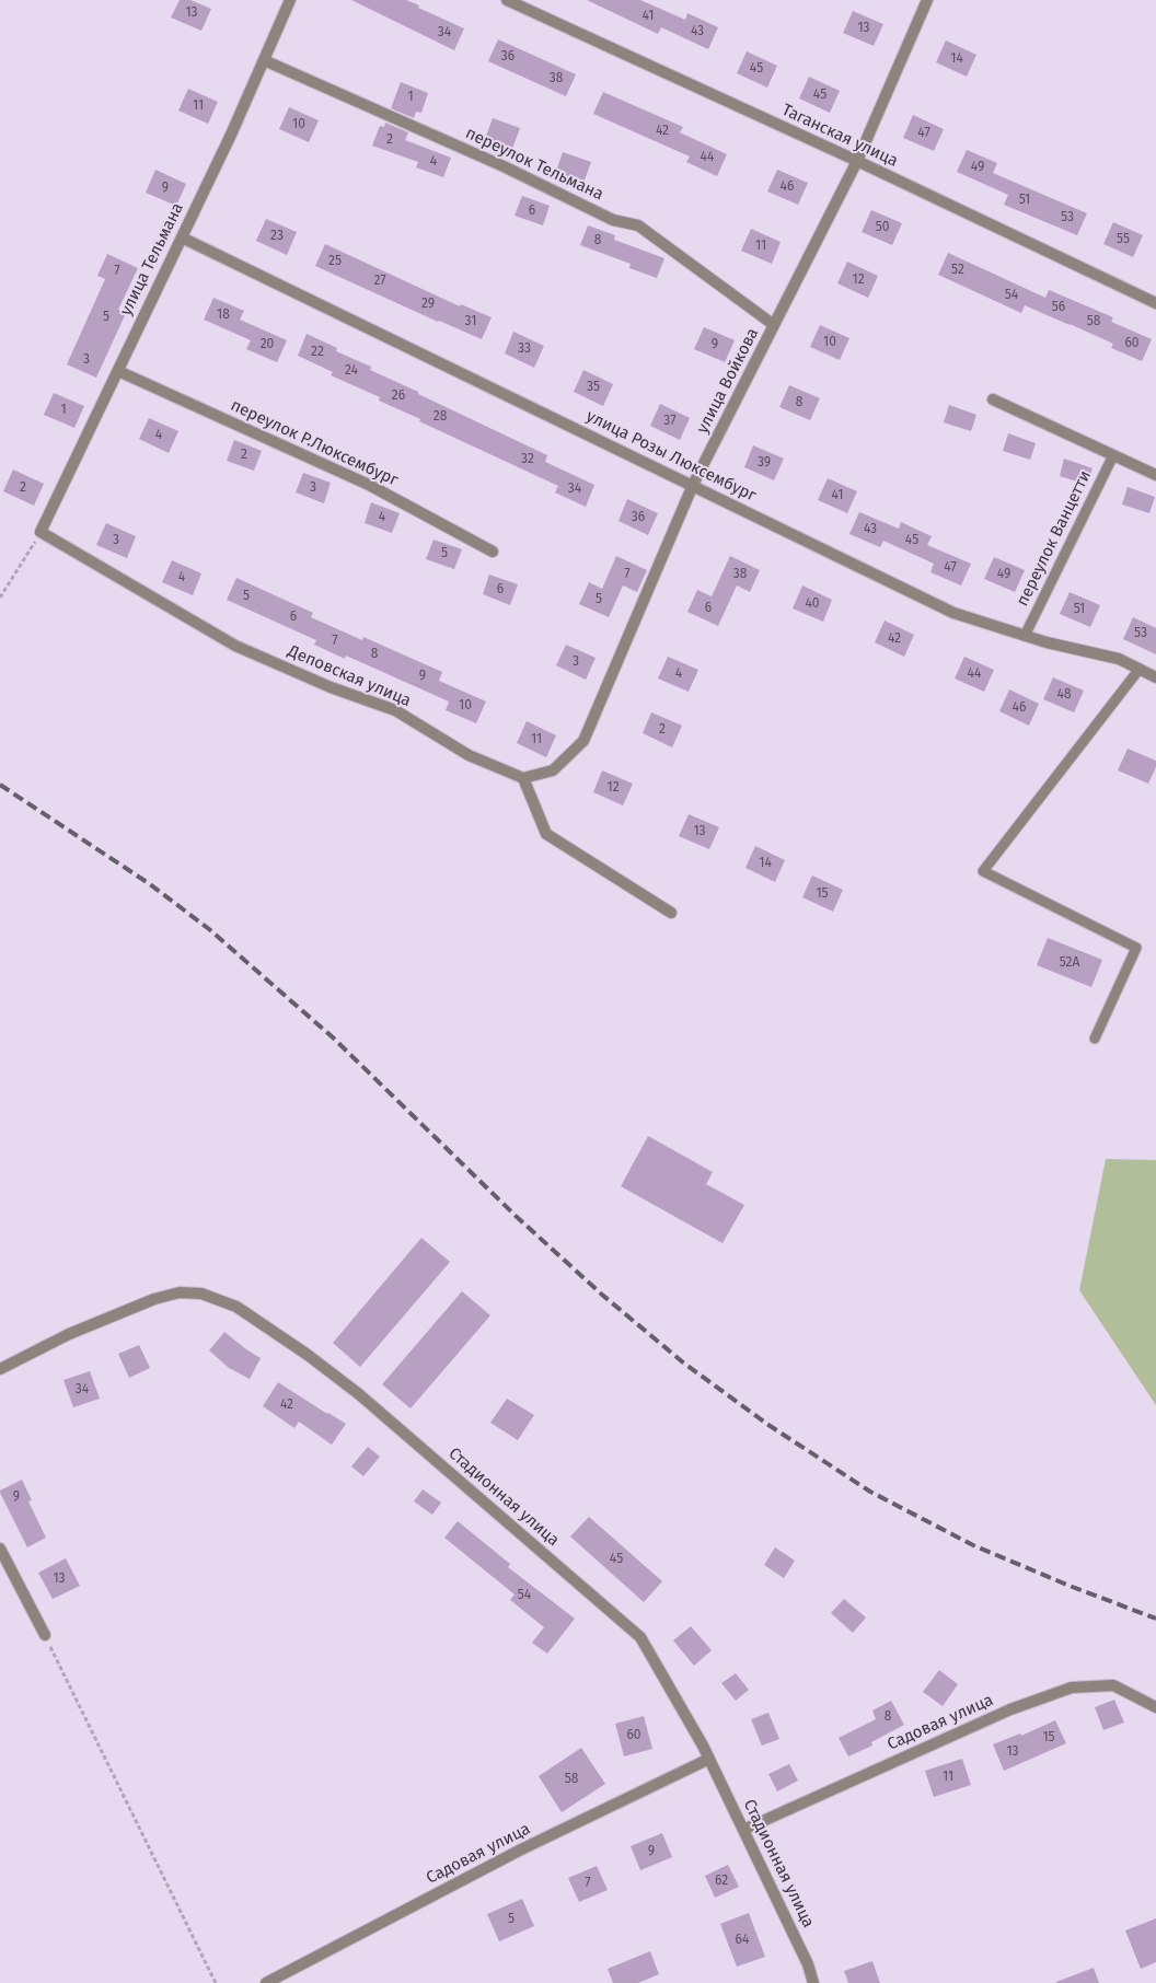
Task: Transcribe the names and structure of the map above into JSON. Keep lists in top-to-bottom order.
{
  "streets": {
    "street": [
      "Таганская улица",
      "переулок Тельмана",
      "улица Тельмана",
      "улица Войкова",
      "переулок Р.Люксембург",
      "улица Розы Люксембург",
      "Деповская улица",
      "Стадионная улица",
      "Садовая улица"
    ],
    "lane": ["переулок Ванцетти"]
  },
  "crossings": [
    ["Таганская улица", "улица Войкова"],
    ["переулок Тельмана", "улица Тельмана"],
    ["переулок Тельмана", "улица Войкова"],
    ["улица Тельмана", "переулок Р.Люксембург"],
    ["улица Тельмана", "улица Розы Люксембург"],
    ["улица Тельмана", "Деповская улица"],
    ["улица Войкова", "улица Розы Люксембург"],
    ["улица Войкова", "Деповская улица"],
    ["улица Розы Люксембург", "переулок Ванцетти"],
    ["Стадионная улица", "Садовая улица"]
  ],
  "house_numbers": [
    "13",
    "41",
    "13",
    "43",
    "34",
    "36",
    "14",
    "45",
    "38",
    "45",
    "1",
    "11",
    "10",
    "42",
    "47",
    "2",
    "44",
    "4",
    "49",
    "46",
    "9",
    "51",
    "6",
    "53",
    "50",
    "23",
    "55",
    "8",
    "11",
    "25",
    "52",
    "7",
    "12",
    "27",
    "54",
    "29",
    "56",
    "18",
    "5",
    "31",
    "58",
    "10",
    "60",
    "20",
    "9",
    "33",
    "22",
    "3",
    "24",
    "35",
    "26",
    "8",
    "1",
    "28",
    "37",
    "4",
    "2",
    "32",
    "39",
    "2",
    "3",
    "34",
    "41",
    "4",
    "36",
    "43",
    "3",
    "45",
    "5",
    "47",
    "7",
    "38",
    "49",
    "4",
    "6",
    "5",
    "5",
    "40",
    "6",
    "51",
    "6",
    "53",
    "42",
    "7",
    "8",
    "3",
    "4",
    "44",
    "9",
    "48",
    "10",
    "46",
    "2",
    "11",
    "12",
    "13",
    "14",
    "15",
    "52А",
    "34",
    "42",
    "9",
    "45",
    "13",
    "54",
    "8",
    "60",
    "15",
    "13",
    "11",
    "58",
    "9",
    "62",
    "7",
    "5",
    "64"
  ]
}
